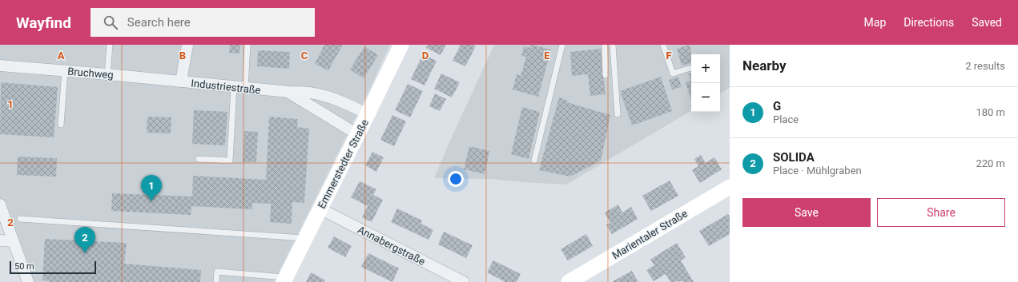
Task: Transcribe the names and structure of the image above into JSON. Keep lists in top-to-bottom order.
{
  "streets": {
    "main road": ["Emmerstedter Straße", "Marientaler Straße"],
    "street": ["Bruchweg", "Industriestraße", "Annabergstraße"]
  },
  "crossings": [
    ["Bruchweg", "Industriestraße"],
    ["Industriestraße", "Emmerstedter Straße"],
    ["Emmerstedter Straße", "Annabergstraße"]
  ],
  "scale_bar": "50 m",
  "page": {
    "header": "Wayfind",
    "search": "Search here",
    "nav": ["Map", "Directions", "Saved"],
    "heading": ["Nearby", "2 results"],
    "map_buttons": ["+", "−"],
    "list": [
      {
        "mark": "1",
        "name": "G",
        "note": "Place",
        "value": "180 m"
      },
      {
        "mark": "2",
        "name": "SOLIDA",
        "note": "Place · Mühlgraben",
        "value": "220 m"
      }
    ],
    "pins": ["1", "2"],
    "buttons": ["Save", "Share"],
    "scale": "50 m"
  },
  "grid": {
    "columns": [
      "A",
      "B",
      "C",
      "D",
      "E",
      "F"
    ],
    "rows": ["1", "2"]
  }
}
